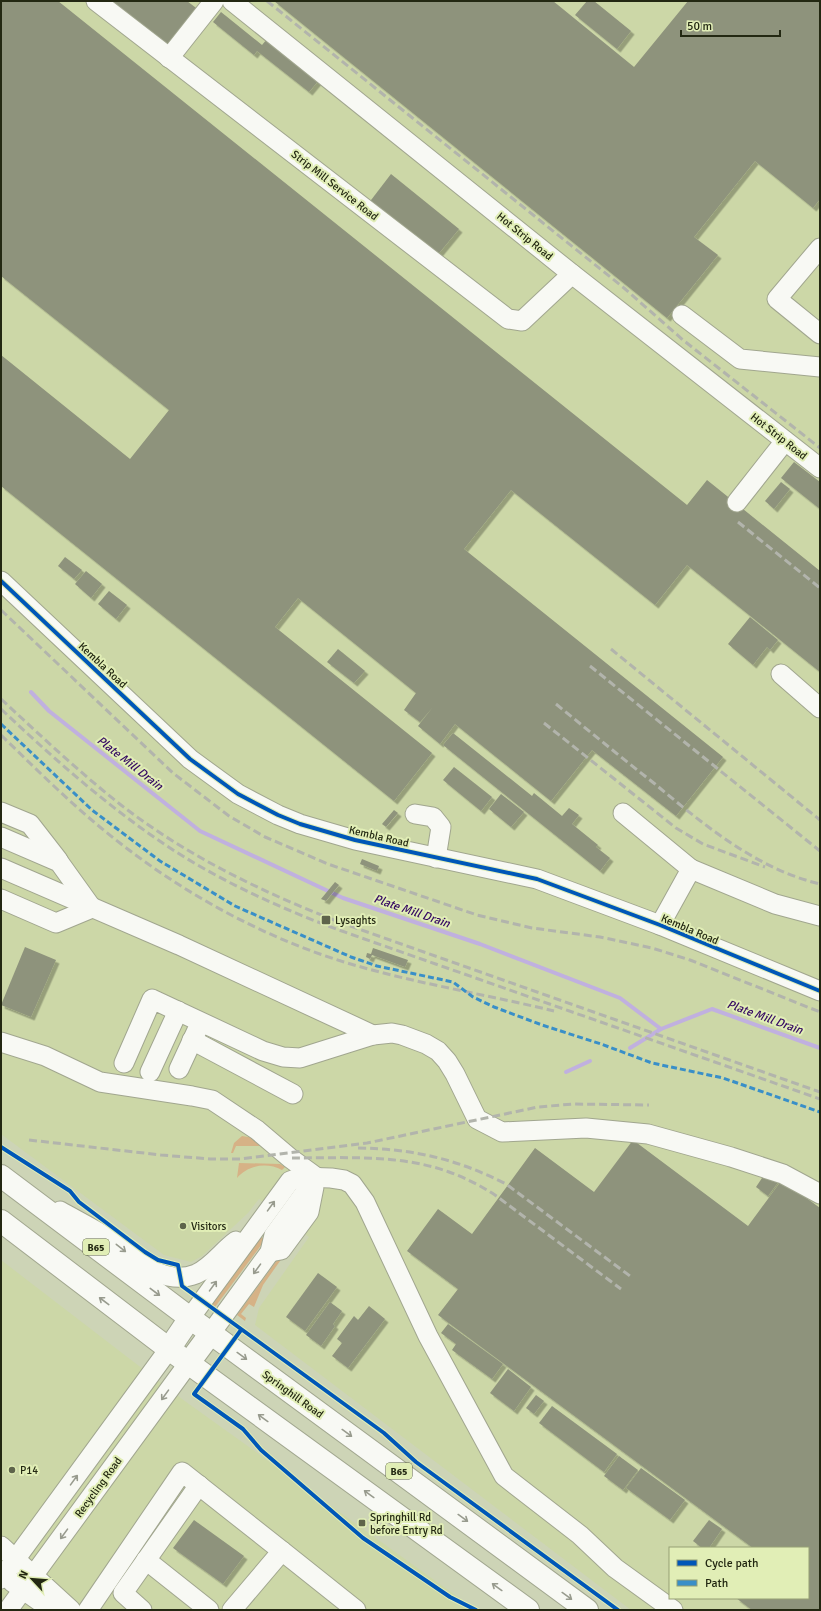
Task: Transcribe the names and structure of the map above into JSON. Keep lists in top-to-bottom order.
{
  "streets": {
    "main road": ["B65", "Springhill Road"],
    "street": [
      "Strip Mill Service Road",
      "Hot Strip Road",
      "Kembla Road",
      "Recycling Road"
    ]
  },
  "crossings": [
    ["Strip Mill Service Road", "Hot Strip Road"]
  ],
  "water": ["Plate Mill Drain"],
  "places": {
    "transit": ["Lysaghts", "Springhill Rd before Entry Rd"],
    "other": ["Visitors", "P14"]
  },
  "legend": ["Cycle path", "Path"],
  "scale_bar": "50 m",
  "north": "top left"
}
